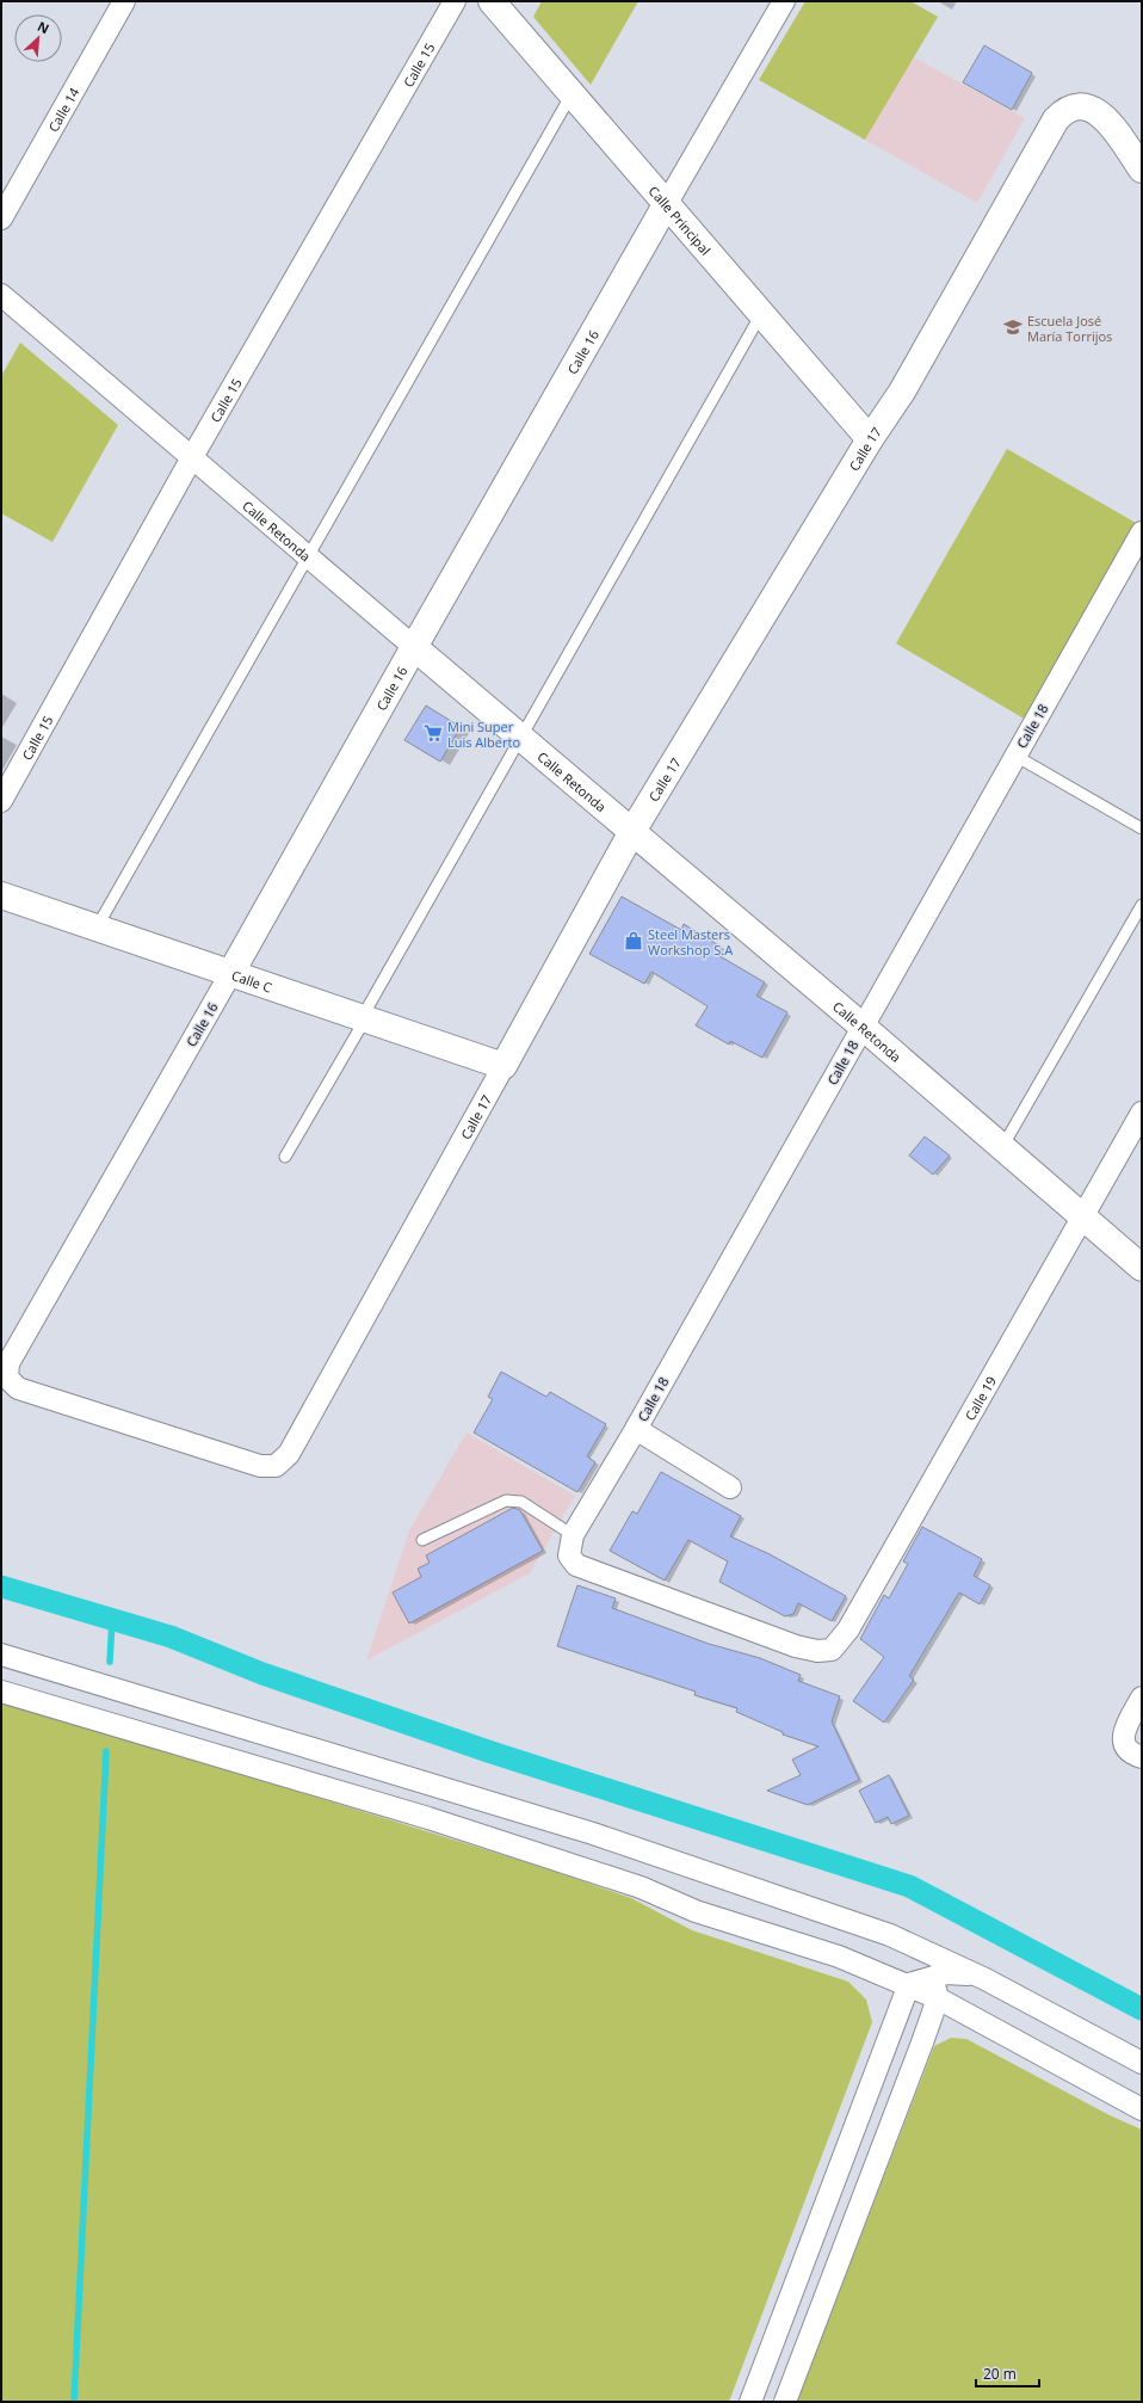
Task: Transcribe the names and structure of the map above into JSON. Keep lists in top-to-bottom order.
{
  "streets": {
    "street": [
      "Calle 15",
      "Calle 14",
      "Calle Principal",
      "Calle 16",
      "Calle 17",
      "Calle Retonda",
      "Calle 18",
      "Calle C",
      "Calle 19"
    ]
  },
  "crossings": [
    ["Calle 15", "Calle Retonda"],
    ["Calle Principal", "Calle 16"],
    ["Calle Principal", "Calle 17"],
    ["Calle 16", "Calle 17"],
    ["Calle 16", "Calle Retonda"],
    ["Calle 16", "Calle C"],
    ["Calle 17", "Calle Retonda"],
    ["Calle 17", "Calle C"],
    ["Calle Retonda", "Calle 18"],
    ["Calle Retonda", "Calle 19"],
    ["Calle 18", "Calle 19"]
  ],
  "places": {
    "school or university": ["Escuela José María Torrijos"],
    "supermarket": ["Mini Super Luis Alberto"],
    "shop": ["Steel Masters Workshop S.A"]
  },
  "scale_bar": "20 m",
  "north": "top right"
}
